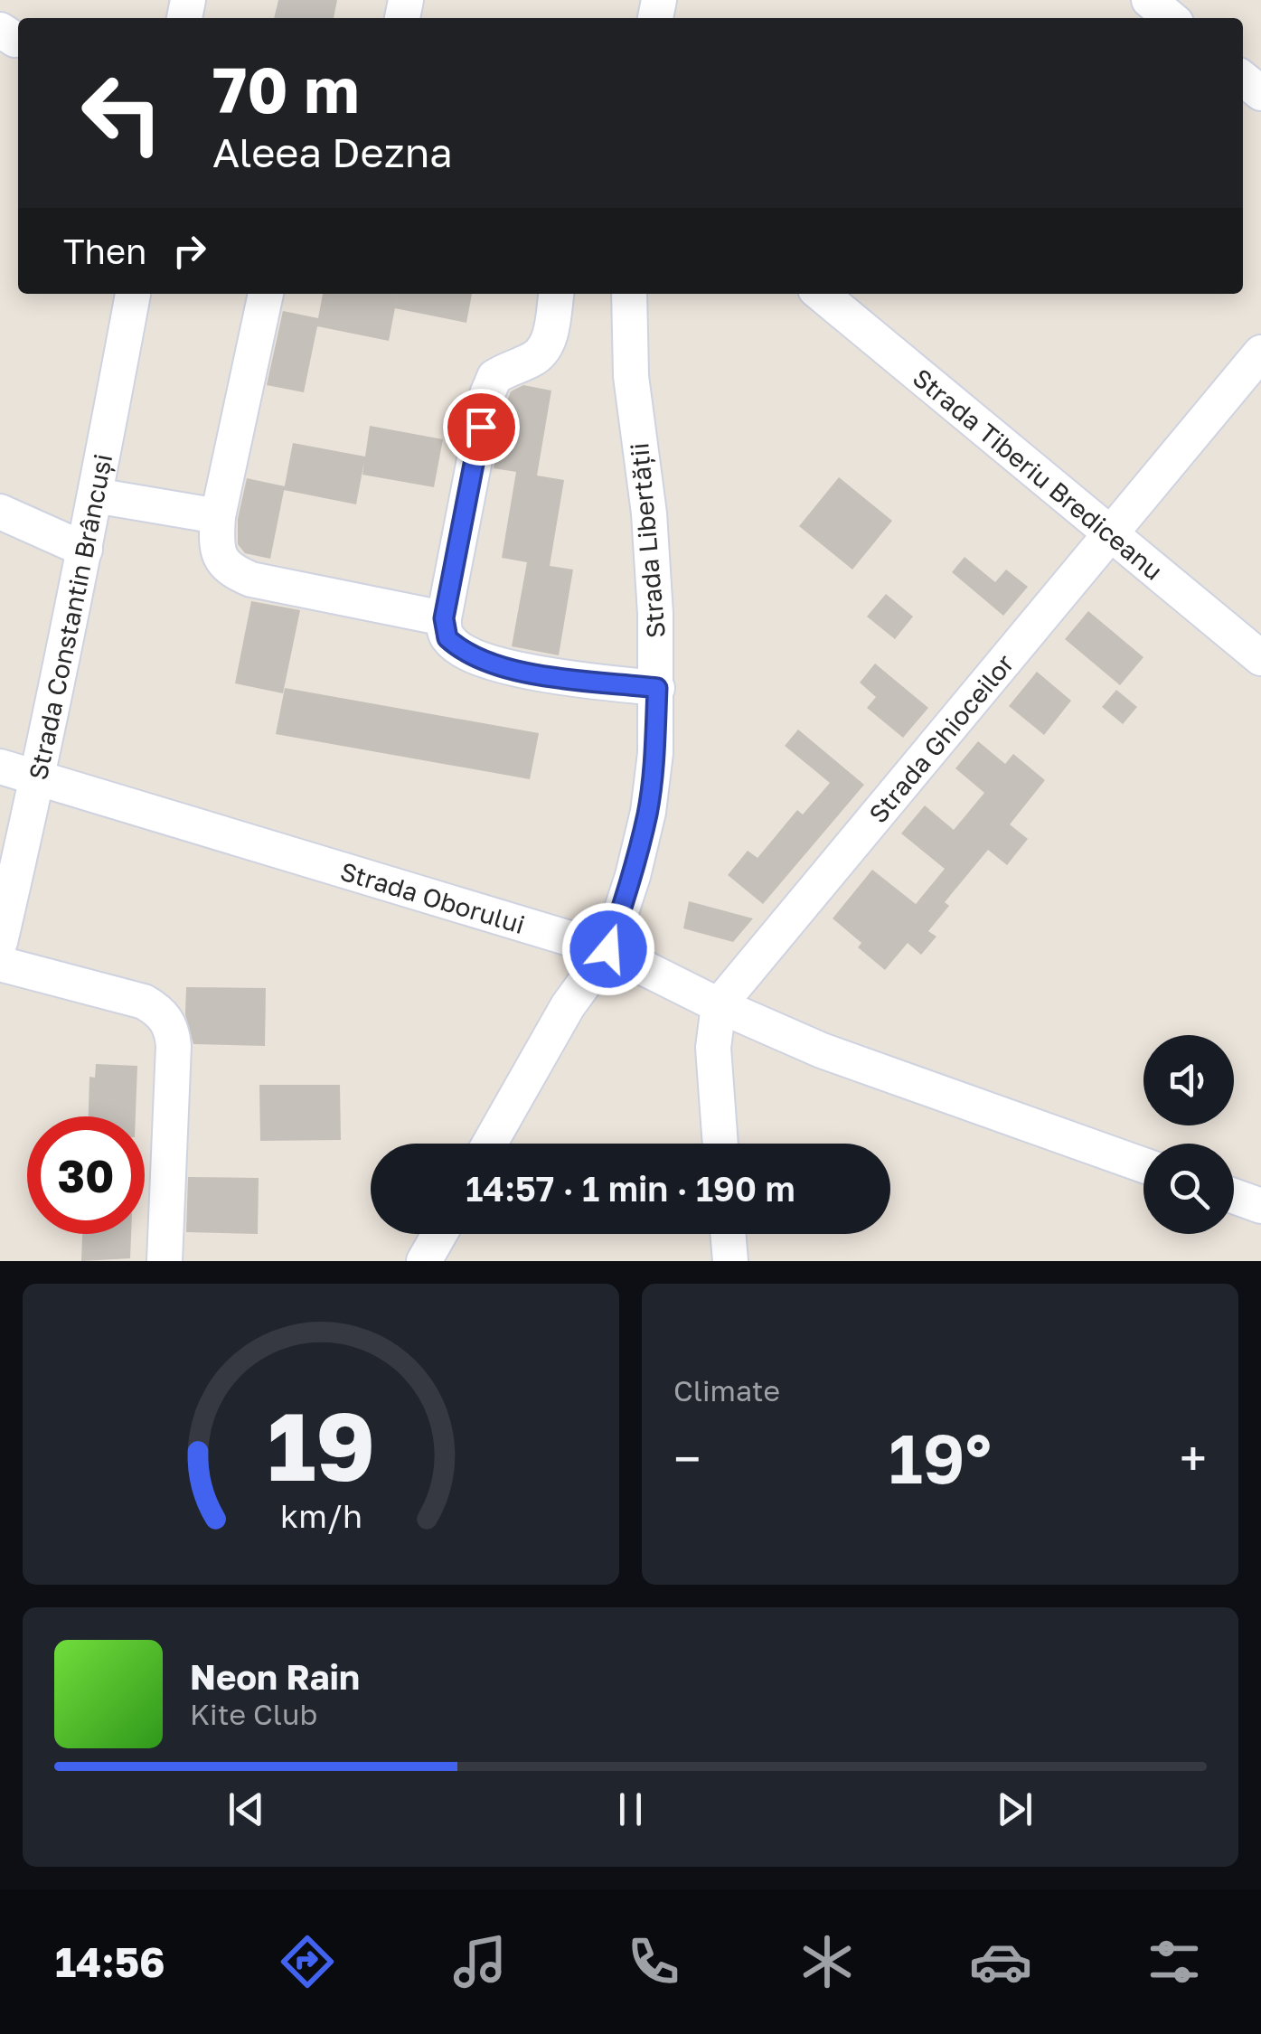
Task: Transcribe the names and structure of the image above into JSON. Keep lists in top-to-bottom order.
{
  "streets": {
    "street": [
      "Strada Tiberiu Brediceanu",
      "Strada Libertății",
      "Strada Constantin Brâncuși",
      "Strada Ghioceilor",
      "Strada Oborului"
    ]
  },
  "crossings": [
    ["Strada Tiberiu Brediceanu", "Strada Ghioceilor"],
    ["Strada Libertății", "Strada Oborului"],
    ["Strada Constantin Brâncuși", "Strada Oborului"],
    ["Strada Ghioceilor", "Strada Oborului"]
  ],
  "page": {
    "turn": ["70 m", "Aleea Dezna"],
    "then": "Then",
    "limit": "30",
    "trip": "14:57 · 1 min · 190 m",
    "tile": "Climate",
    "heat": ["−", "19°", "+"],
    "song": ["Neon Rain", "Kite Club"],
    "tabs": "14:56",
    "gauge": ["19", "km/h"]
  }
}
